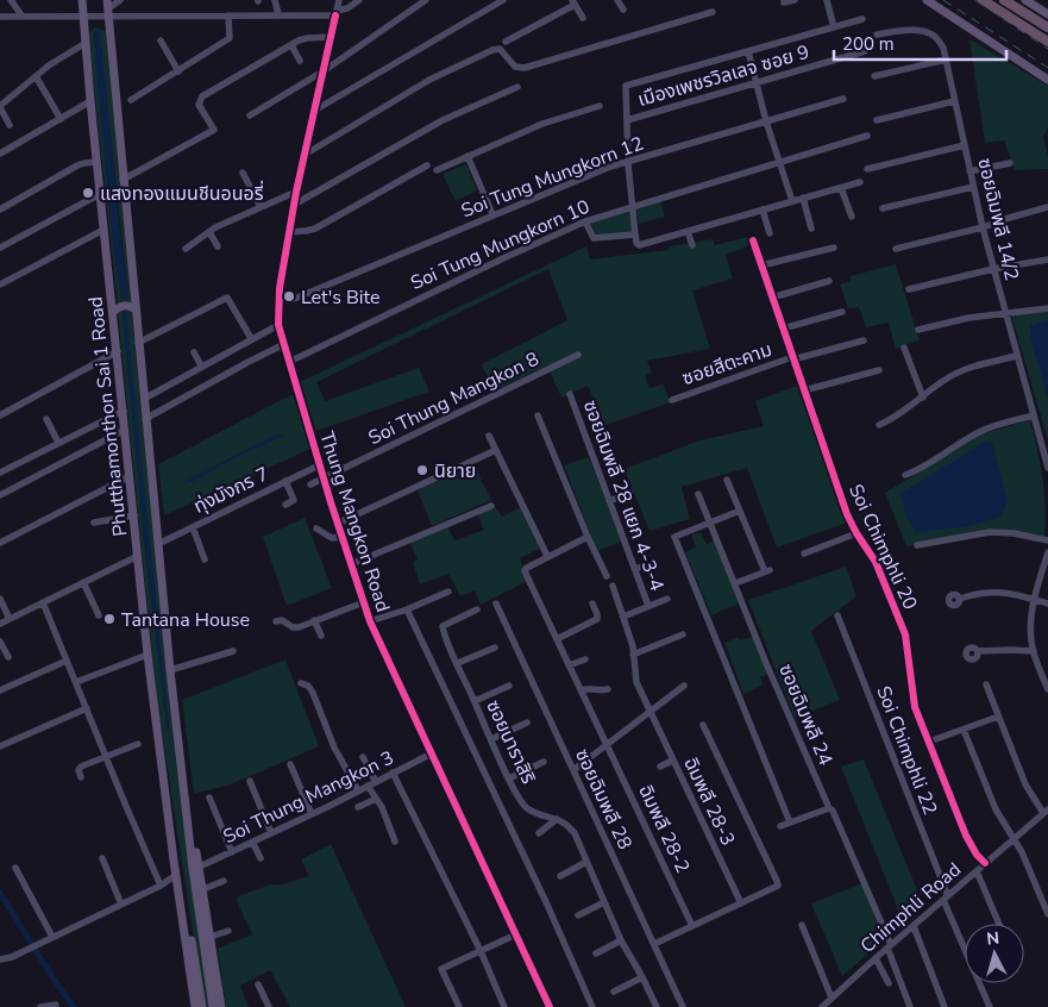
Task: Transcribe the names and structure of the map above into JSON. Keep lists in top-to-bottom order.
{
  "streets": {
    "main road": ["Phutthamonthon Sai 1 Road"],
    "street": [
      "เมืองเพชรวิลเลจ ซอย 9",
      "Soi Tung Mungkorn 12",
      "ซอยฉิมพลี 14/2",
      "Soi Tung Mungkorn 10",
      "ซอยสีตะคาม",
      "Soi Thung Mangkon 8",
      "ทุ่งมังกร 7",
      "ซอยฉิมพลี 28 แยก 4-3-4",
      "Thung Mangkon Road",
      "Soi Chimphli 20",
      "ซอยฉิมพลี 24",
      "ซอยนาราสิริ",
      "Soi Chimphli 22",
      "Soi Thung Mangkon 3",
      "ซอยฉิมพลี 28",
      "ฉิมพลี 28-3",
      "ฉิมพลี 28-2",
      "Chimphli Road"
    ]
  },
  "crossings": [
    ["Soi Tung Mungkorn 12", "Thung Mangkon Road"],
    ["Soi Tung Mungkorn 10", "Thung Mangkon Road"],
    ["ซอยสีตะคาม", "Soi Chimphli 20"],
    ["Soi Thung Mangkon 8", "Thung Mangkon Road"],
    ["Phutthamonthon Sai 1 Road", "ทุ่งมังกร 7"],
    ["Phutthamonthon Sai 1 Road", "Soi Thung Mangkon 3"],
    ["ทุ่งมังกร 7", "Thung Mangkon Road"],
    ["Thung Mangkon Road", "Soi Thung Mangkon 3"],
    ["Soi Chimphli 20", "Chimphli Road"],
    ["ซอยฉิมพลี 24", "Chimphli Road"],
    ["Soi Chimphli 22", "Chimphli Road"]
  ],
  "places": [
    "แสงทองแมนชีนอนอรี่",
    "Let's Bite",
    "นิยาย",
    "Tantana House"
  ],
  "scale_bar": "200 m",
  "north": "top"
}
